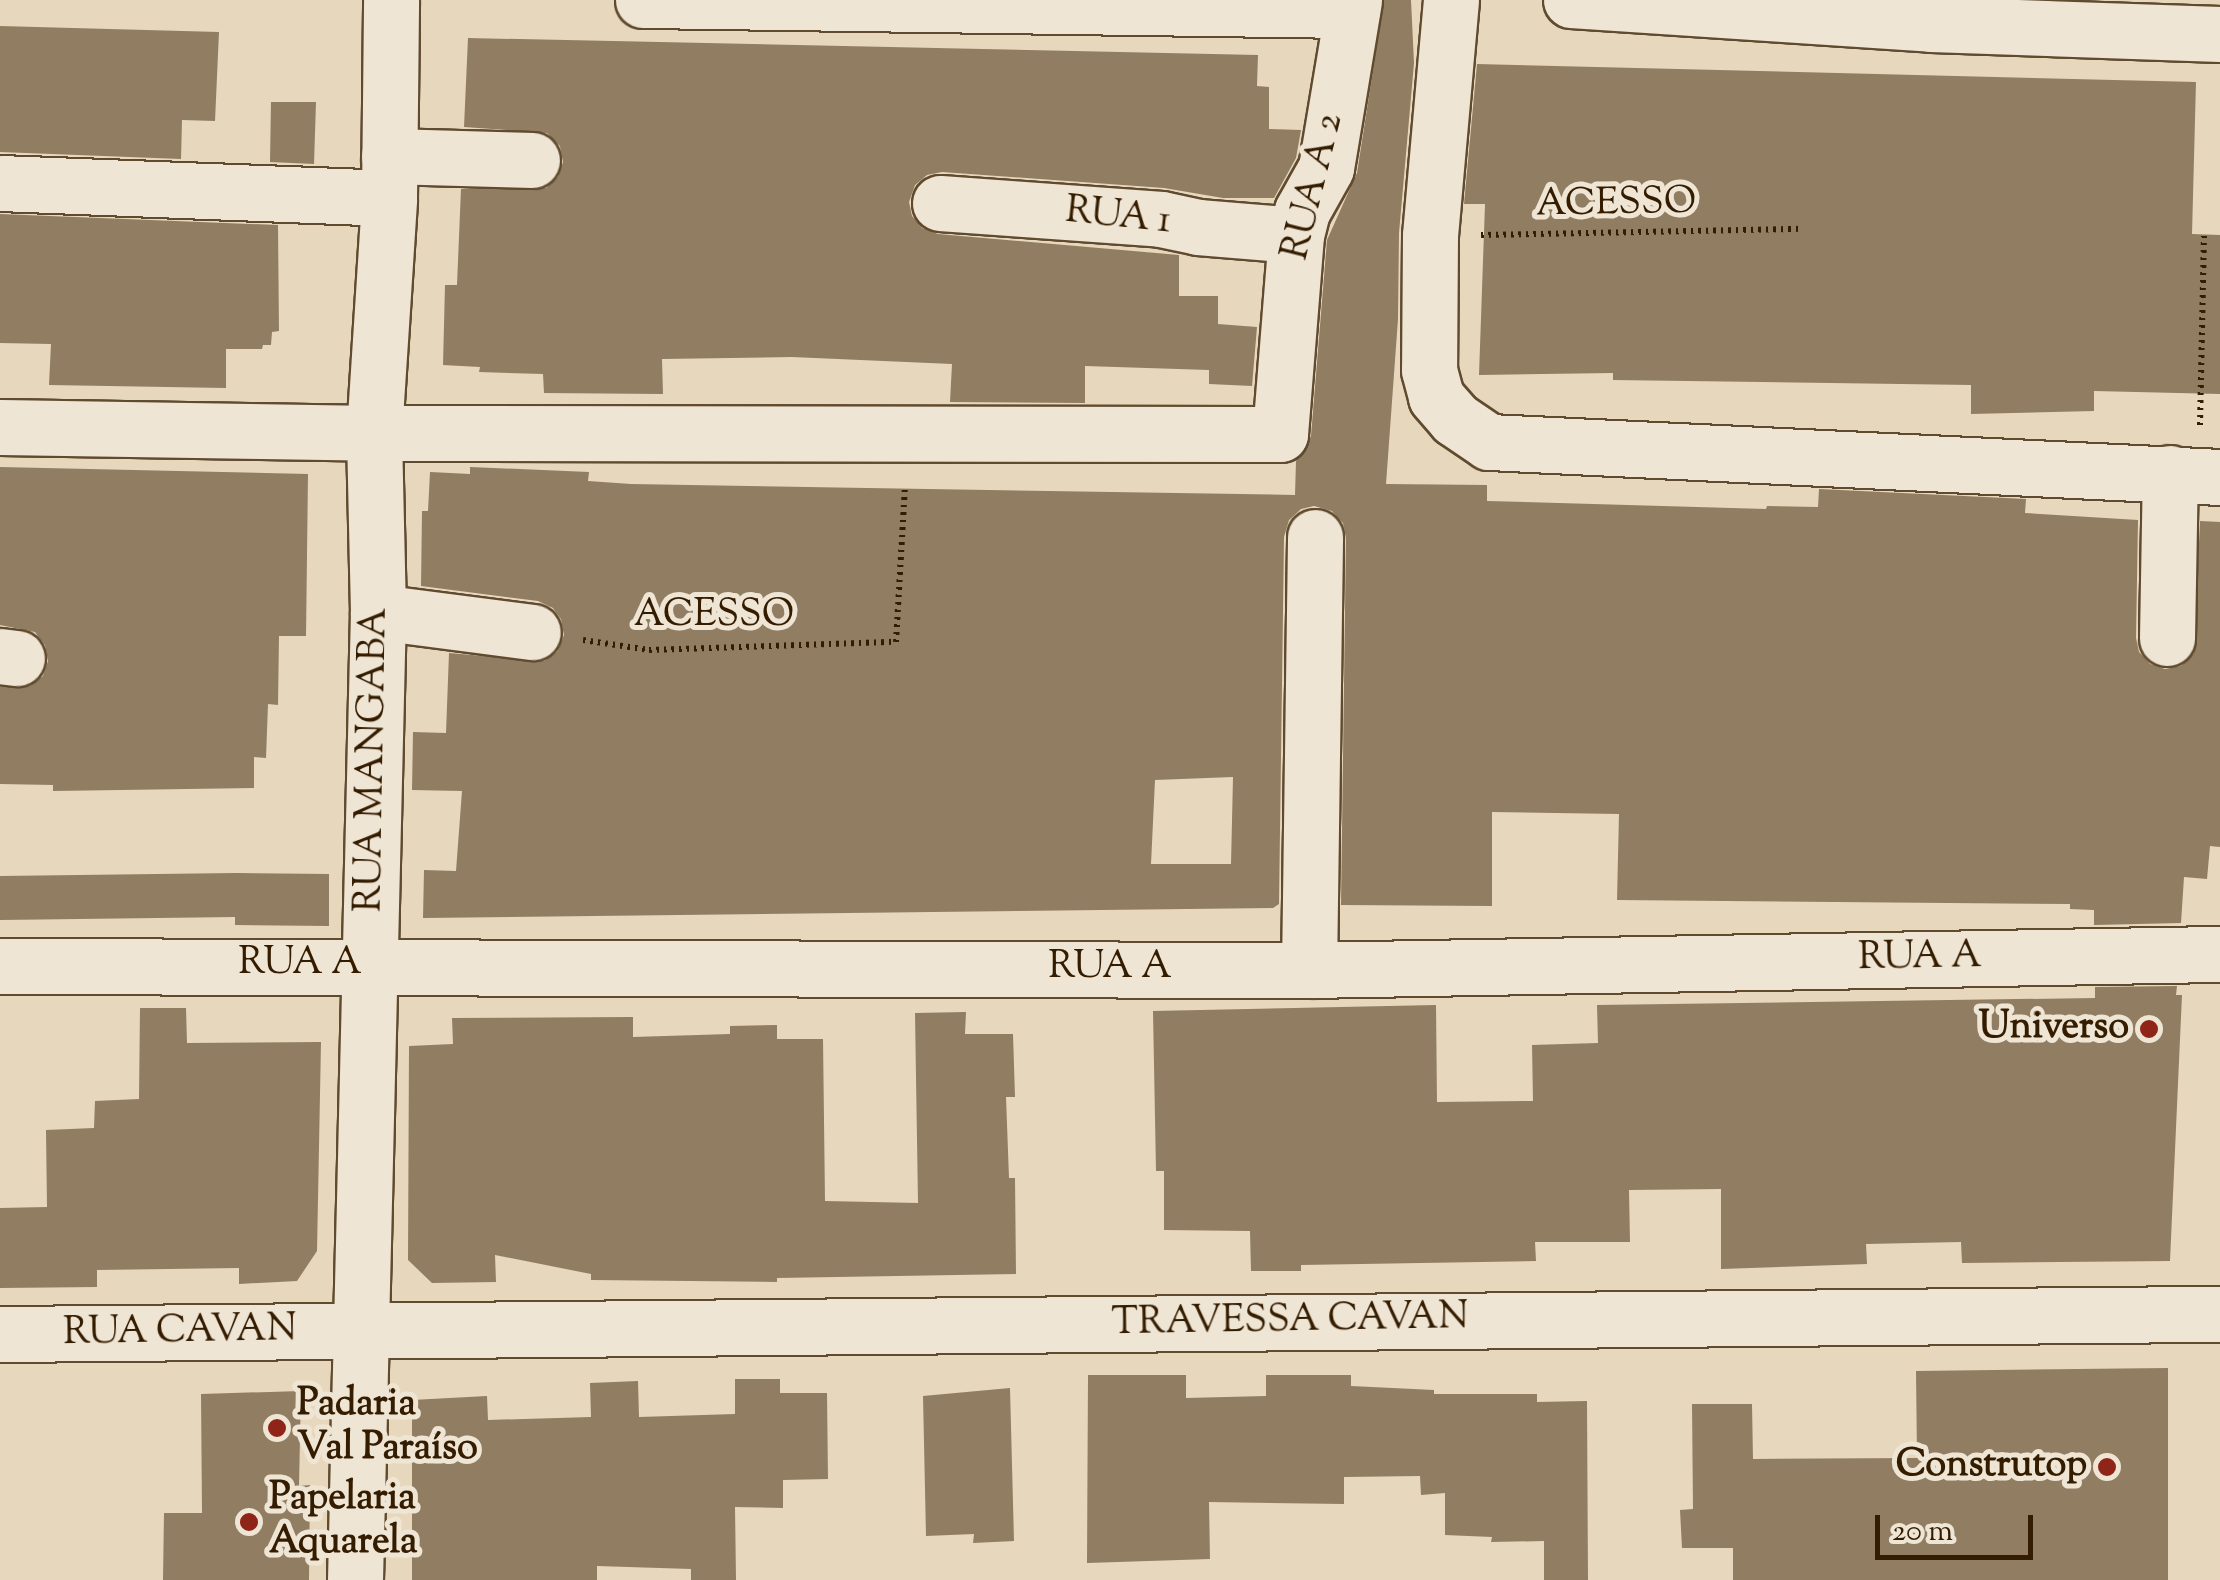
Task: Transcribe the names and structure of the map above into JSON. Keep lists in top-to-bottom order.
{
  "streets": {
    "street": [
      "RUA A 2",
      "RUA 1",
      "RUA MANGABA",
      "RUA A",
      "TRAVESSA CAVAN",
      "RUA CAVAN"
    ],
    "path": ["ACESSO"]
  },
  "crossings": [
    ["RUA A 2", "ACESSO"],
    ["RUA A 2", "RUA 1"],
    ["RUA MANGABA", "RUA A"],
    ["RUA MANGABA", "TRAVESSA CAVAN"],
    ["RUA MANGABA", "RUA CAVAN"],
    ["TRAVESSA CAVAN", "RUA CAVAN"]
  ],
  "places": [
    "Universo",
    "Padaria Val Paraíso",
    "Construtop",
    "Papelaria Aquarela"
  ],
  "scale_bar": "20 m"
}
